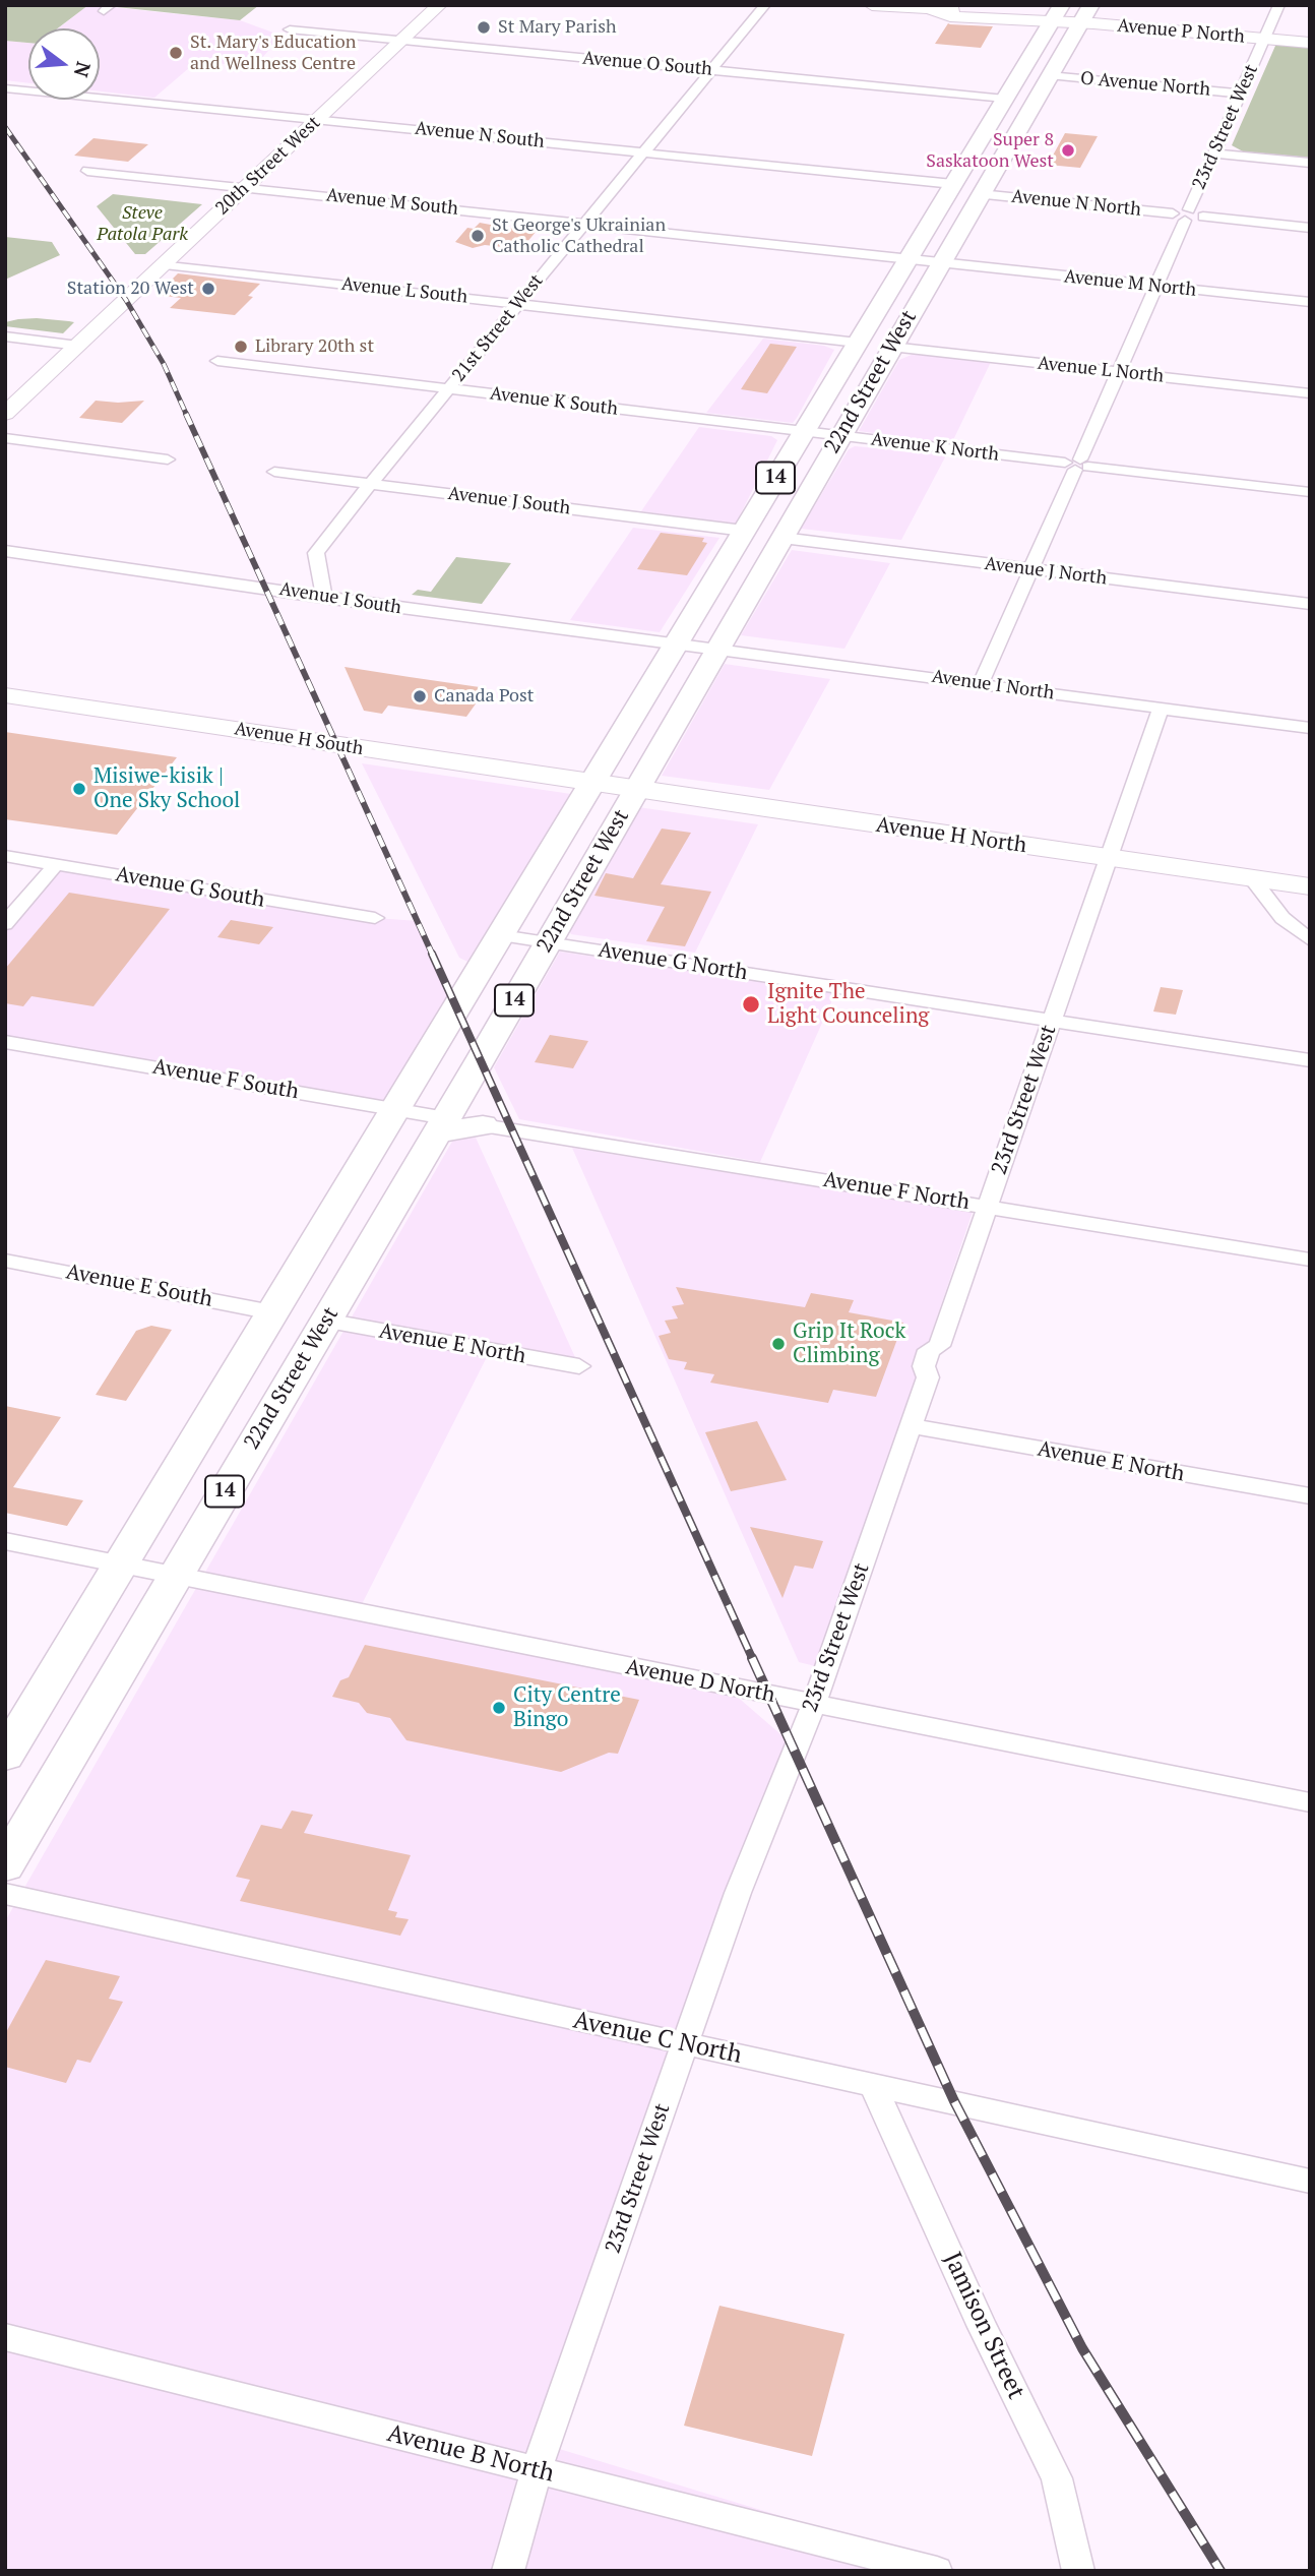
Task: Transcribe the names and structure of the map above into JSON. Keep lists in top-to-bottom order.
{
  "streets": {
    "main road": [
      "Avenue P North",
      "20th Street West",
      "22nd Street West",
      "14",
      "Avenue H South",
      "Avenue H North"
    ],
    "street": [
      "Avenue O South",
      "O Avenue North",
      "23rd Street West",
      "Avenue N South",
      "Avenue M South",
      "Avenue N North",
      "Avenue M North",
      "Avenue L South",
      "21st Street West",
      "Avenue L North",
      "Avenue K South",
      "Avenue K North",
      "Avenue J South",
      "Avenue J North",
      "Avenue I South",
      "Avenue I North",
      "Avenue G South",
      "Avenue G North",
      "Avenue F South",
      "Avenue F North",
      "Avenue E South",
      "Avenue E North",
      "Avenue D North",
      "Avenue C North",
      "Jamison Street",
      "Avenue B North"
    ]
  },
  "crossings": [
    ["Avenue P North", "23rd Street West"],
    ["Avenue P North", "22nd Street West"],
    ["Avenue O South", "20th Street West"],
    ["Avenue O South", "21st Street West"],
    ["Avenue O South", "22nd Street West"],
    ["O Avenue North", "23rd Street West"],
    ["O Avenue North", "22nd Street West"],
    ["23rd Street West", "Avenue N North"],
    ["23rd Street West", "Avenue M North"],
    ["23rd Street West", "Avenue L North"],
    ["23rd Street West", "Avenue K North"],
    ["23rd Street West", "Avenue J North"],
    ["23rd Street West", "Avenue I North"],
    ["23rd Street West", "Avenue H North"],
    ["23rd Street West", "Avenue G North"],
    ["23rd Street West", "Avenue F North"],
    ["23rd Street West", "Avenue E North"],
    ["23rd Street West", "Avenue D North"],
    ["23rd Street West", "Avenue C North"],
    ["23rd Street West", "Avenue B North"],
    ["Avenue N South", "20th Street West"],
    ["Avenue N South", "21st Street West"],
    ["Avenue N South", "22nd Street West"],
    ["20th Street West", "Avenue M South"],
    ["20th Street West", "Avenue L South"],
    ["Avenue M South", "Avenue M North"],
    ["Avenue M South", "21st Street West"],
    ["Avenue M South", "22nd Street West"],
    ["Avenue N North", "22nd Street West"],
    ["Avenue M North", "22nd Street West"],
    ["Avenue L South", "21st Street West"],
    ["Avenue L South", "22nd Street West"],
    ["21st Street West", "Avenue K South"],
    ["21st Street West", "Avenue J South"],
    ["21st Street West", "Avenue I South"],
    ["Avenue L North", "22nd Street West"],
    ["22nd Street West", "Avenue K South"],
    ["22nd Street West", "Avenue K North"],
    ["22nd Street West", "Avenue J South"],
    ["22nd Street West", "Avenue J North"],
    ["22nd Street West", "Avenue I South"],
    ["22nd Street West", "Avenue I North"],
    ["22nd Street West", "Avenue H South"],
    ["22nd Street West", "Avenue H North"],
    ["22nd Street West", "Avenue G North"],
    ["22nd Street West", "Avenue F South"],
    ["22nd Street West", "Avenue E South"],
    ["22nd Street West", "Avenue E North"],
    ["22nd Street West", "Avenue D North"],
    ["Avenue K South", "Avenue K North"],
    ["Avenue I South", "Avenue I North"],
    ["Avenue H South", "Avenue H North"],
    ["Avenue C North", "Jamison Street"]
  ],
  "parks": ["Steve Patola Park"],
  "places": [
    "St Mary Parish",
    "St. Mary's Education and Wellness Centre",
    "Super 8 Saskatoon West",
    "St George's Ukrainian Catholic Cathedral",
    "Station 20 West",
    "Library 20th st",
    "Canada Post",
    "Misiwe-kisik | One Sky School",
    "Ignite The Light Counceling",
    "Grip It Rock Climbing",
    "City Centre Bingo"
  ],
  "north": "right"
}
